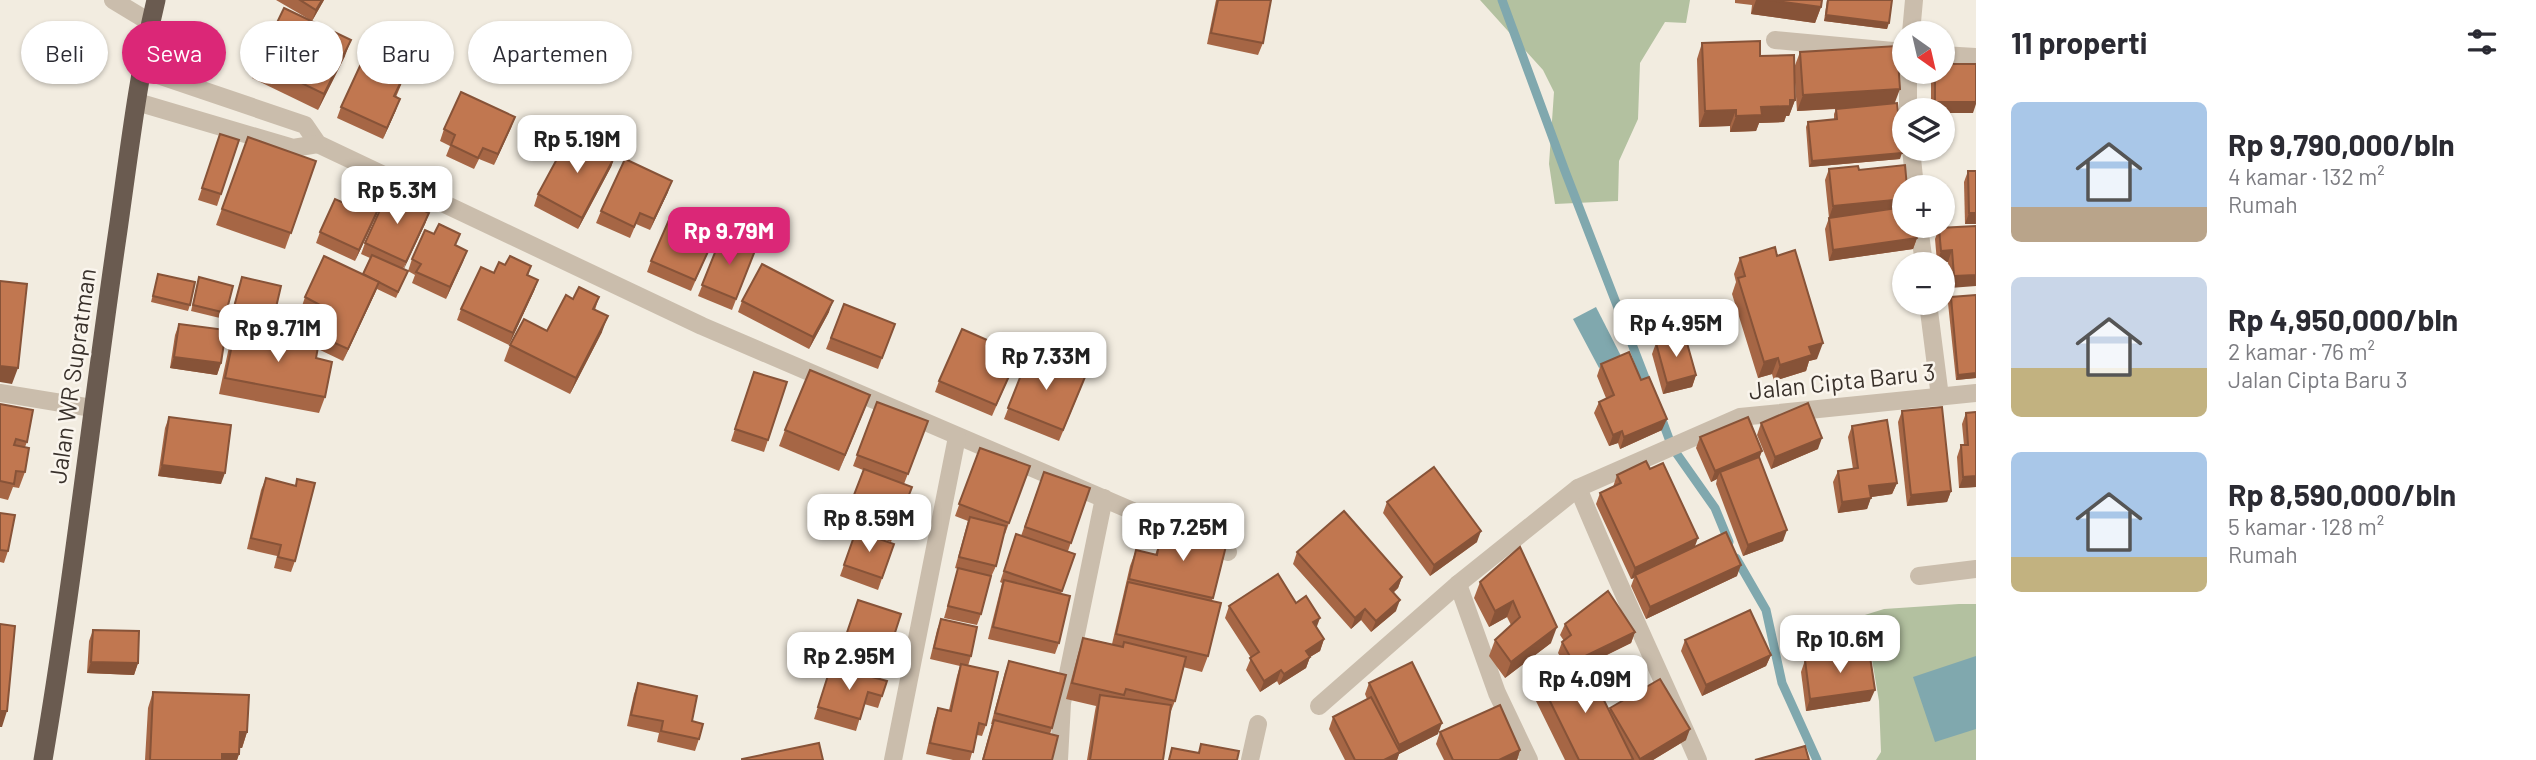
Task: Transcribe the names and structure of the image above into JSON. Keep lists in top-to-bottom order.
{
  "streets": {
    "highway": ["Jalan WR Supratman"],
    "street": ["Jalan Cipta Baru 3"]
  },
  "north": "bottom right",
  "page": {
    "heading": "11 properti",
    "map_buttons": ["+", "−"],
    "chip": [
      "Beli",
      "Sewa",
      "Filter",
      "Baru",
      "Apartemen"
    ],
    "list": [
      {
        "name": "Rp 9,790,000/bln",
        "note": "4 kamar · 132 m² · Rumah"
      },
      {
        "name": "Rp 4,950,000/bln",
        "note": "2 kamar · 76 m² · Jalan Cipta Baru 3"
      },
      {
        "name": "Rp 8,590,000/bln",
        "note": "5 kamar · 128 m² · Rumah"
      }
    ],
    "price": [
      "Rp 5.19M",
      "Rp 5.3M",
      "Rp 9.79M",
      "Rp 4.95M",
      "Rp 9.71M",
      "Rp 7.33M",
      "Rp 8.59M",
      "Rp 7.25M",
      "Rp 10.6M",
      "Rp 2.95M",
      "Rp 4.09M"
    ]
  }
}
